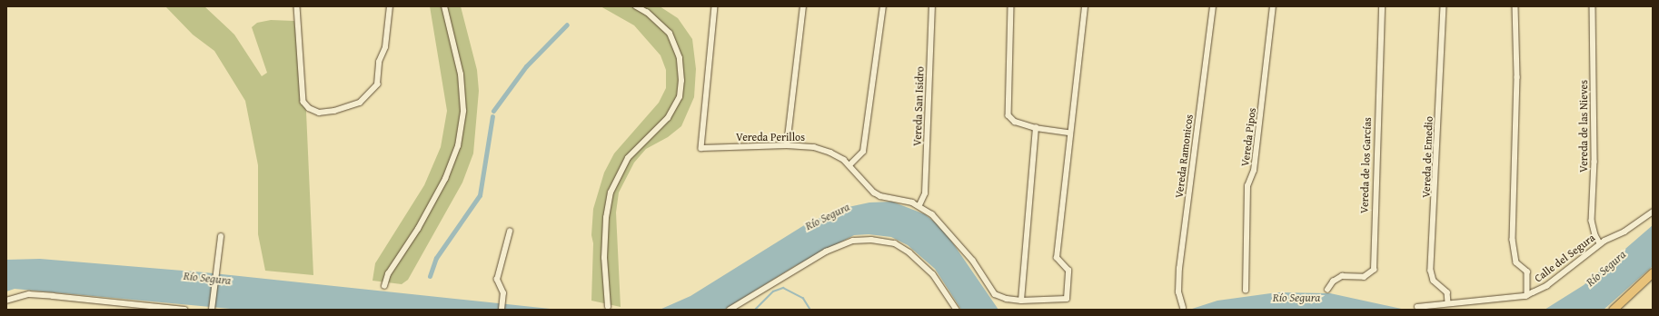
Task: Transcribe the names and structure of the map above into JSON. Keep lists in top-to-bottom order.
{
  "streets": {
    "street": [
      "Vereda San Isidro",
      "Vereda de las Nieves",
      "Vereda Perillos",
      "Vereda Pipos",
      "Vereda Ramonicos",
      "Vereda de Emedio",
      "Vereda de los Garcías",
      "Calle del Segura"
    ]
  },
  "crossings": [
    ["Vereda San Isidro", "Vereda Perillos"],
    ["Vereda de las Nieves", "Calle del Segura"],
    ["Vereda de Emedio", "Calle del Segura"]
  ],
  "water": ["Río Segura"]
}
